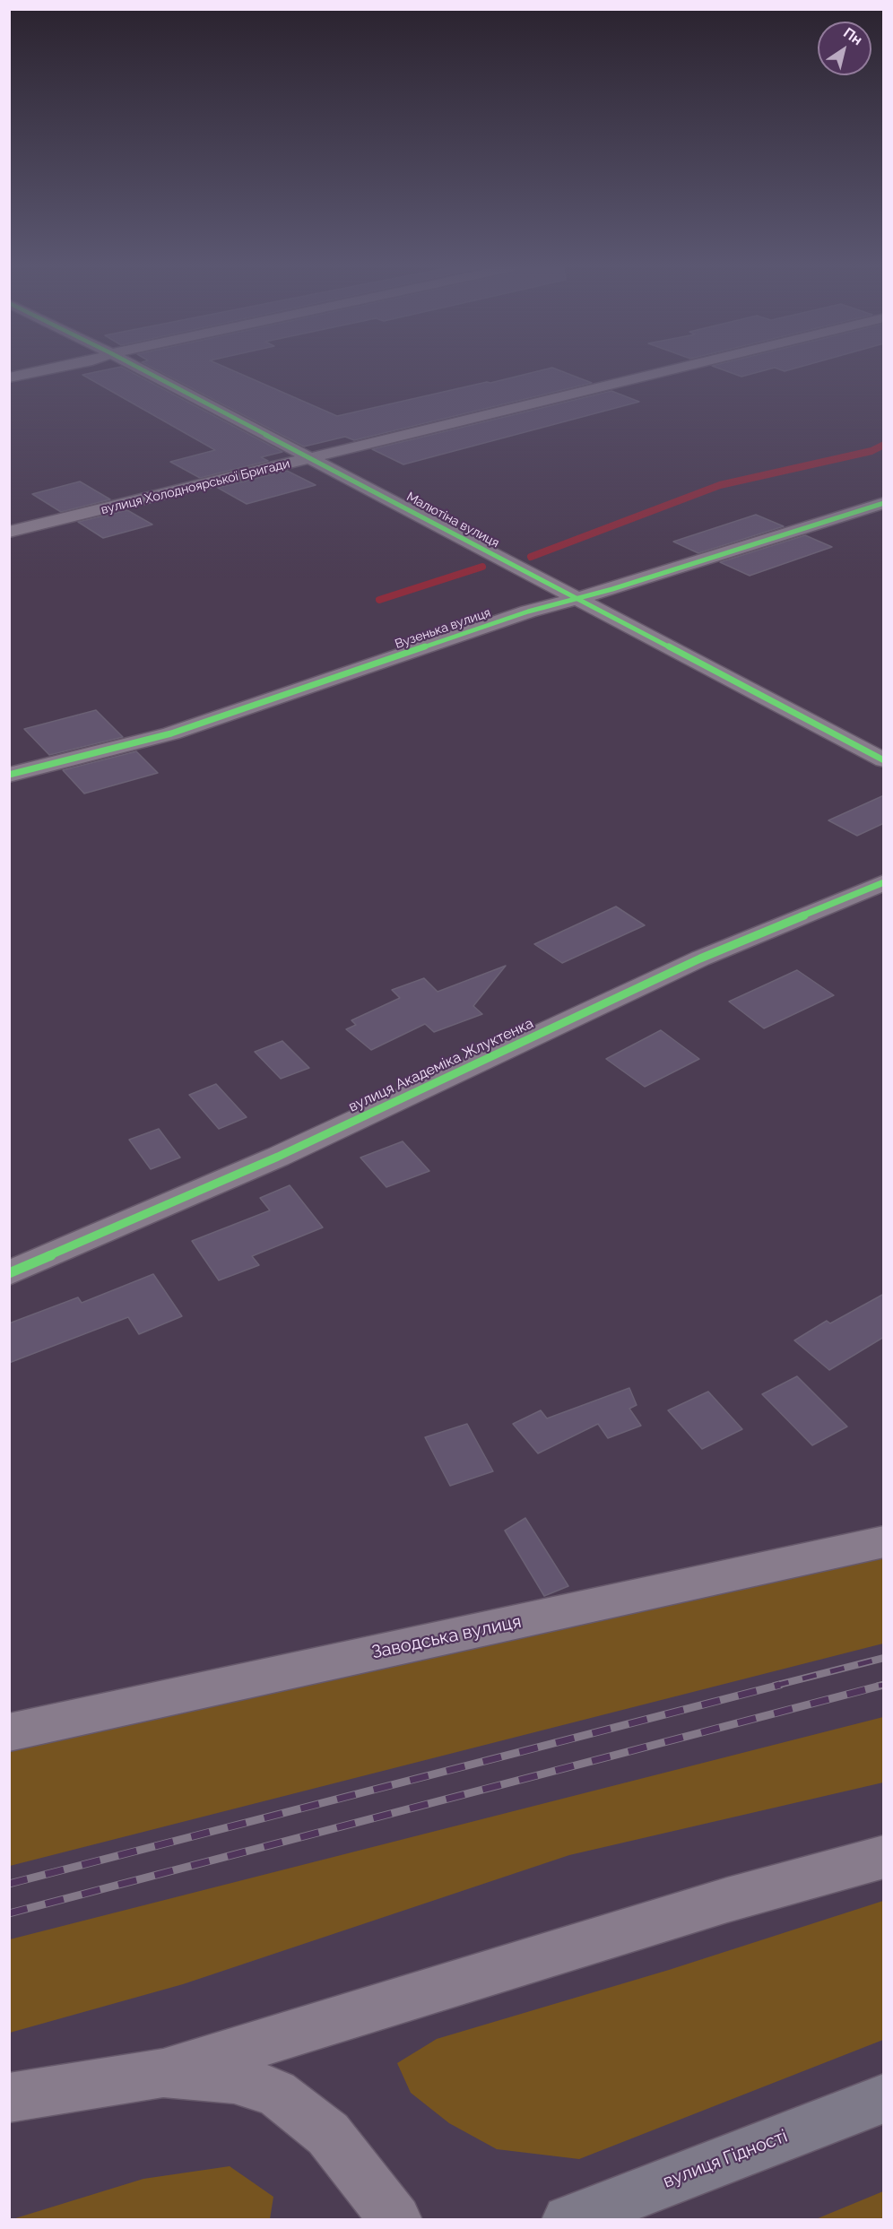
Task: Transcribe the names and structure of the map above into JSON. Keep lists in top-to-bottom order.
{
  "streets": {
    "main road": ["вулиця Гідності"],
    "street": [
      "вулиця Холодноярської Бригади",
      "Малютіна вулиця",
      "Вузенька вулиця",
      "вулиця Академіка Жлуктенка",
      "Заводська вулиця"
    ]
  },
  "crossings": [
    ["вулиця Холодноярської Бригади", "Малютіна вулиця"],
    ["Малютіна вулиця", "Вузенька вулиця"]
  ],
  "north": "top right"
}
